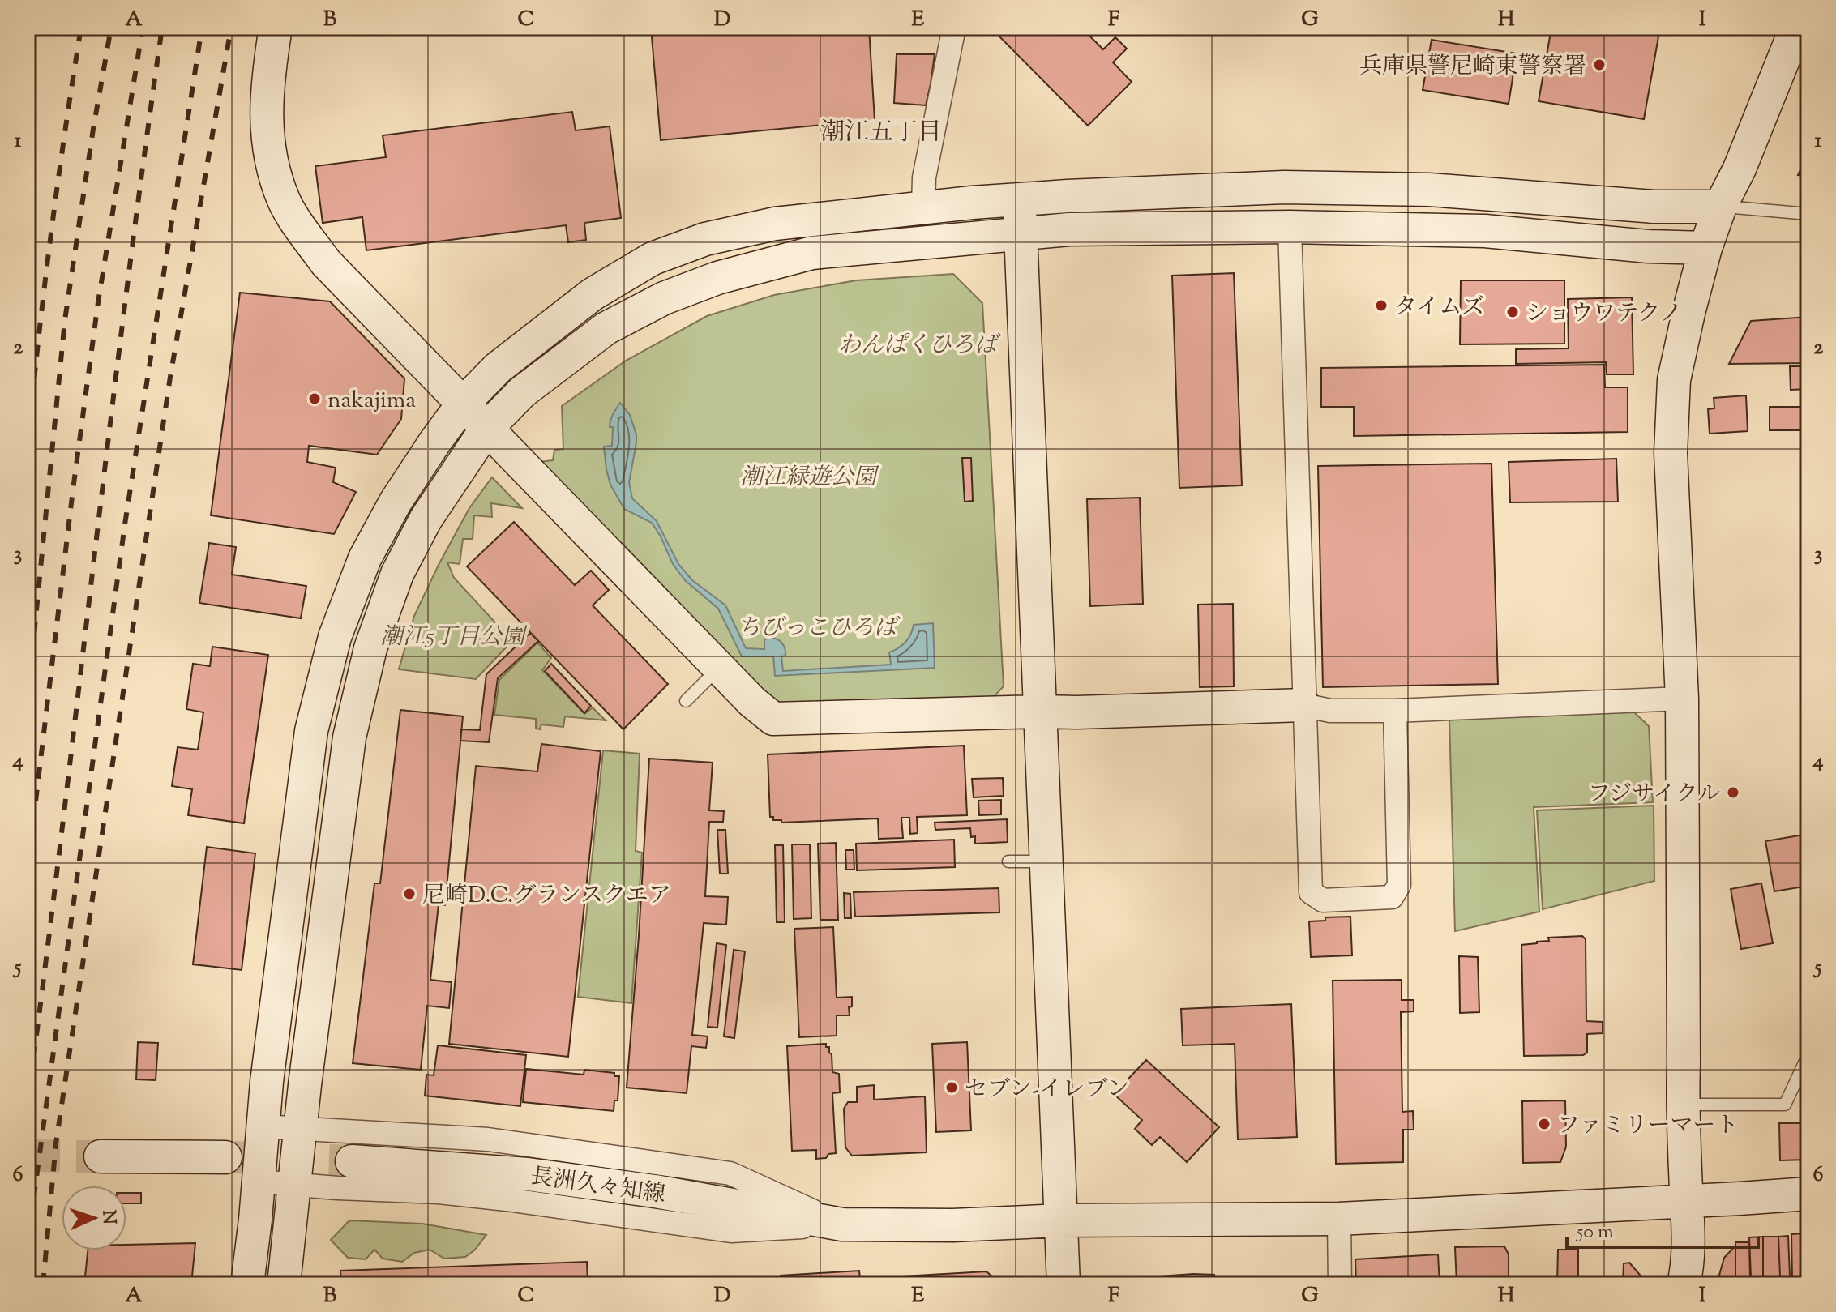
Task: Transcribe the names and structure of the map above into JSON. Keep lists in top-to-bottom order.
{
  "streets": {
    "street": ["長洲久々知線"]
  },
  "districts": ["潮江五丁目"],
  "parks": [
    "わんぱくひろば",
    "潮江緑遊公園",
    "ちびっこひろば",
    "潮江5丁目公園"
  ],
  "places": [
    "兵庫県警尼崎東警察署",
    "タイムズ",
    "ショウワテクノ",
    "nakajima",
    "フジサイクル",
    "尼崎D.C.グランスクエア",
    "セブン-イレブン",
    "ファミリーマート"
  ],
  "scale_bar": "50 m",
  "north": "right",
  "grid": {
    "columns": [
      "A",
      "B",
      "C",
      "D",
      "E",
      "F",
      "G",
      "H",
      "I"
    ],
    "rows": [
      "1",
      "2",
      "3",
      "4",
      "5",
      "6"
    ]
  }
}
